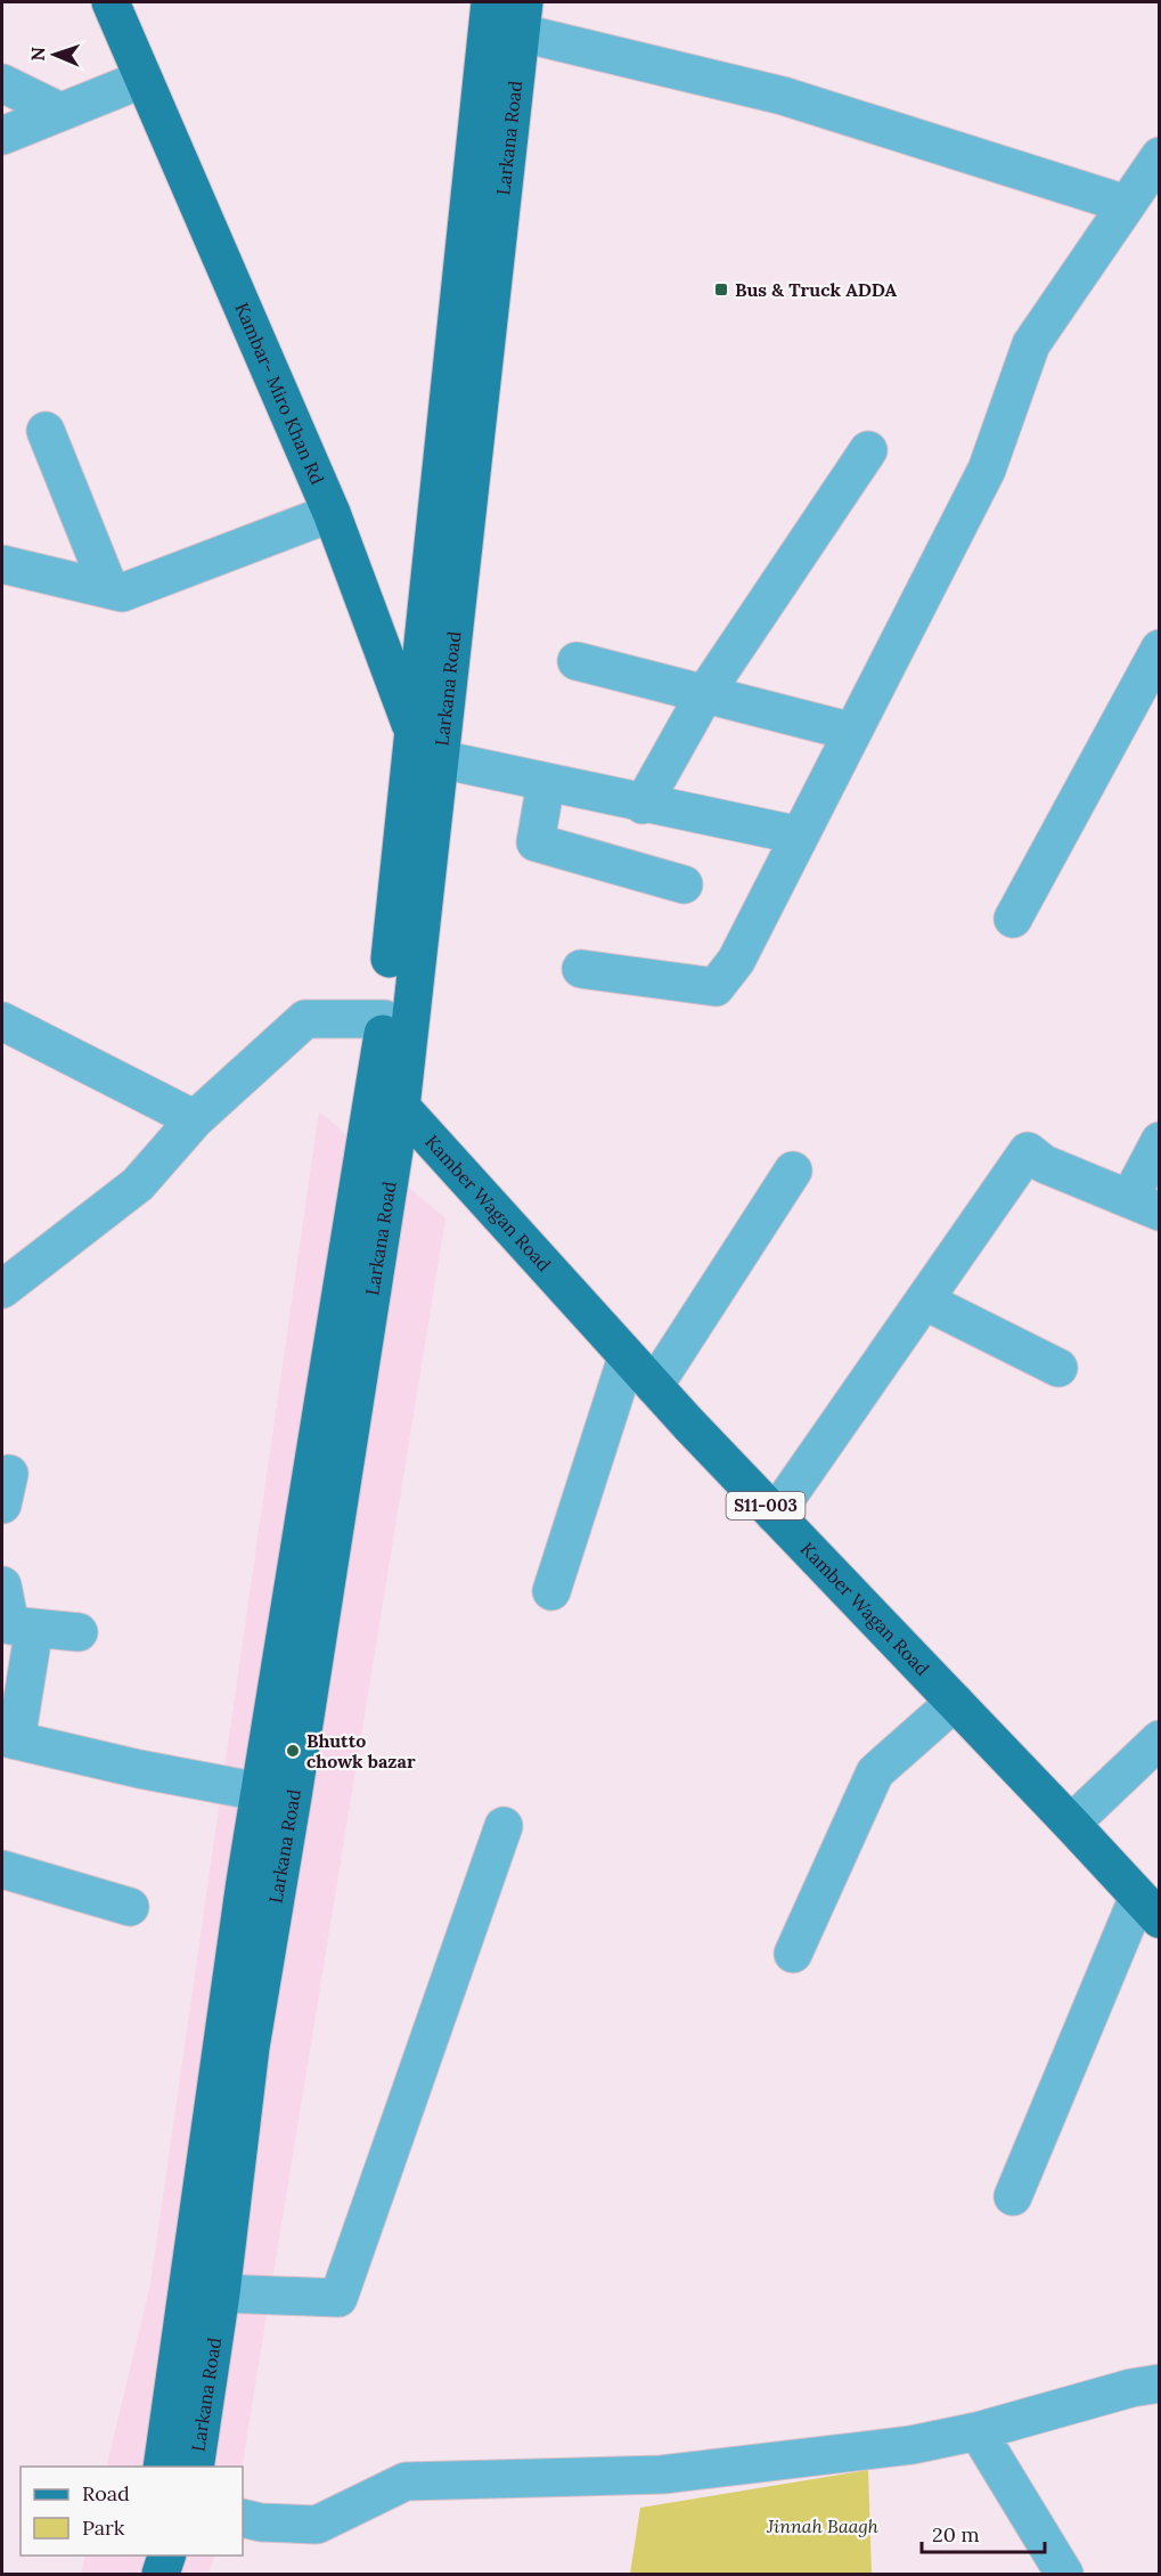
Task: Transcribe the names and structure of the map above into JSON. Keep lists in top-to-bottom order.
{
  "streets": {
    "main road": [
      "Larkana Road",
      "Kambar- Miro Khan Rd",
      "Kamber Wagan Road",
      "S11-003"
    ]
  },
  "crossings": [
    ["Larkana Road", "Kambar- Miro Khan Rd"],
    ["Larkana Road", "Kamber Wagan Road"]
  ],
  "parks": ["Jinnah Baagh"],
  "places": {
    "transit": ["Bus & Truck ADDA"],
    "other": ["Bhutto chowk bazar"]
  },
  "legend": ["Road", "Park"],
  "scale_bar": "20 m",
  "north": "left"
}
